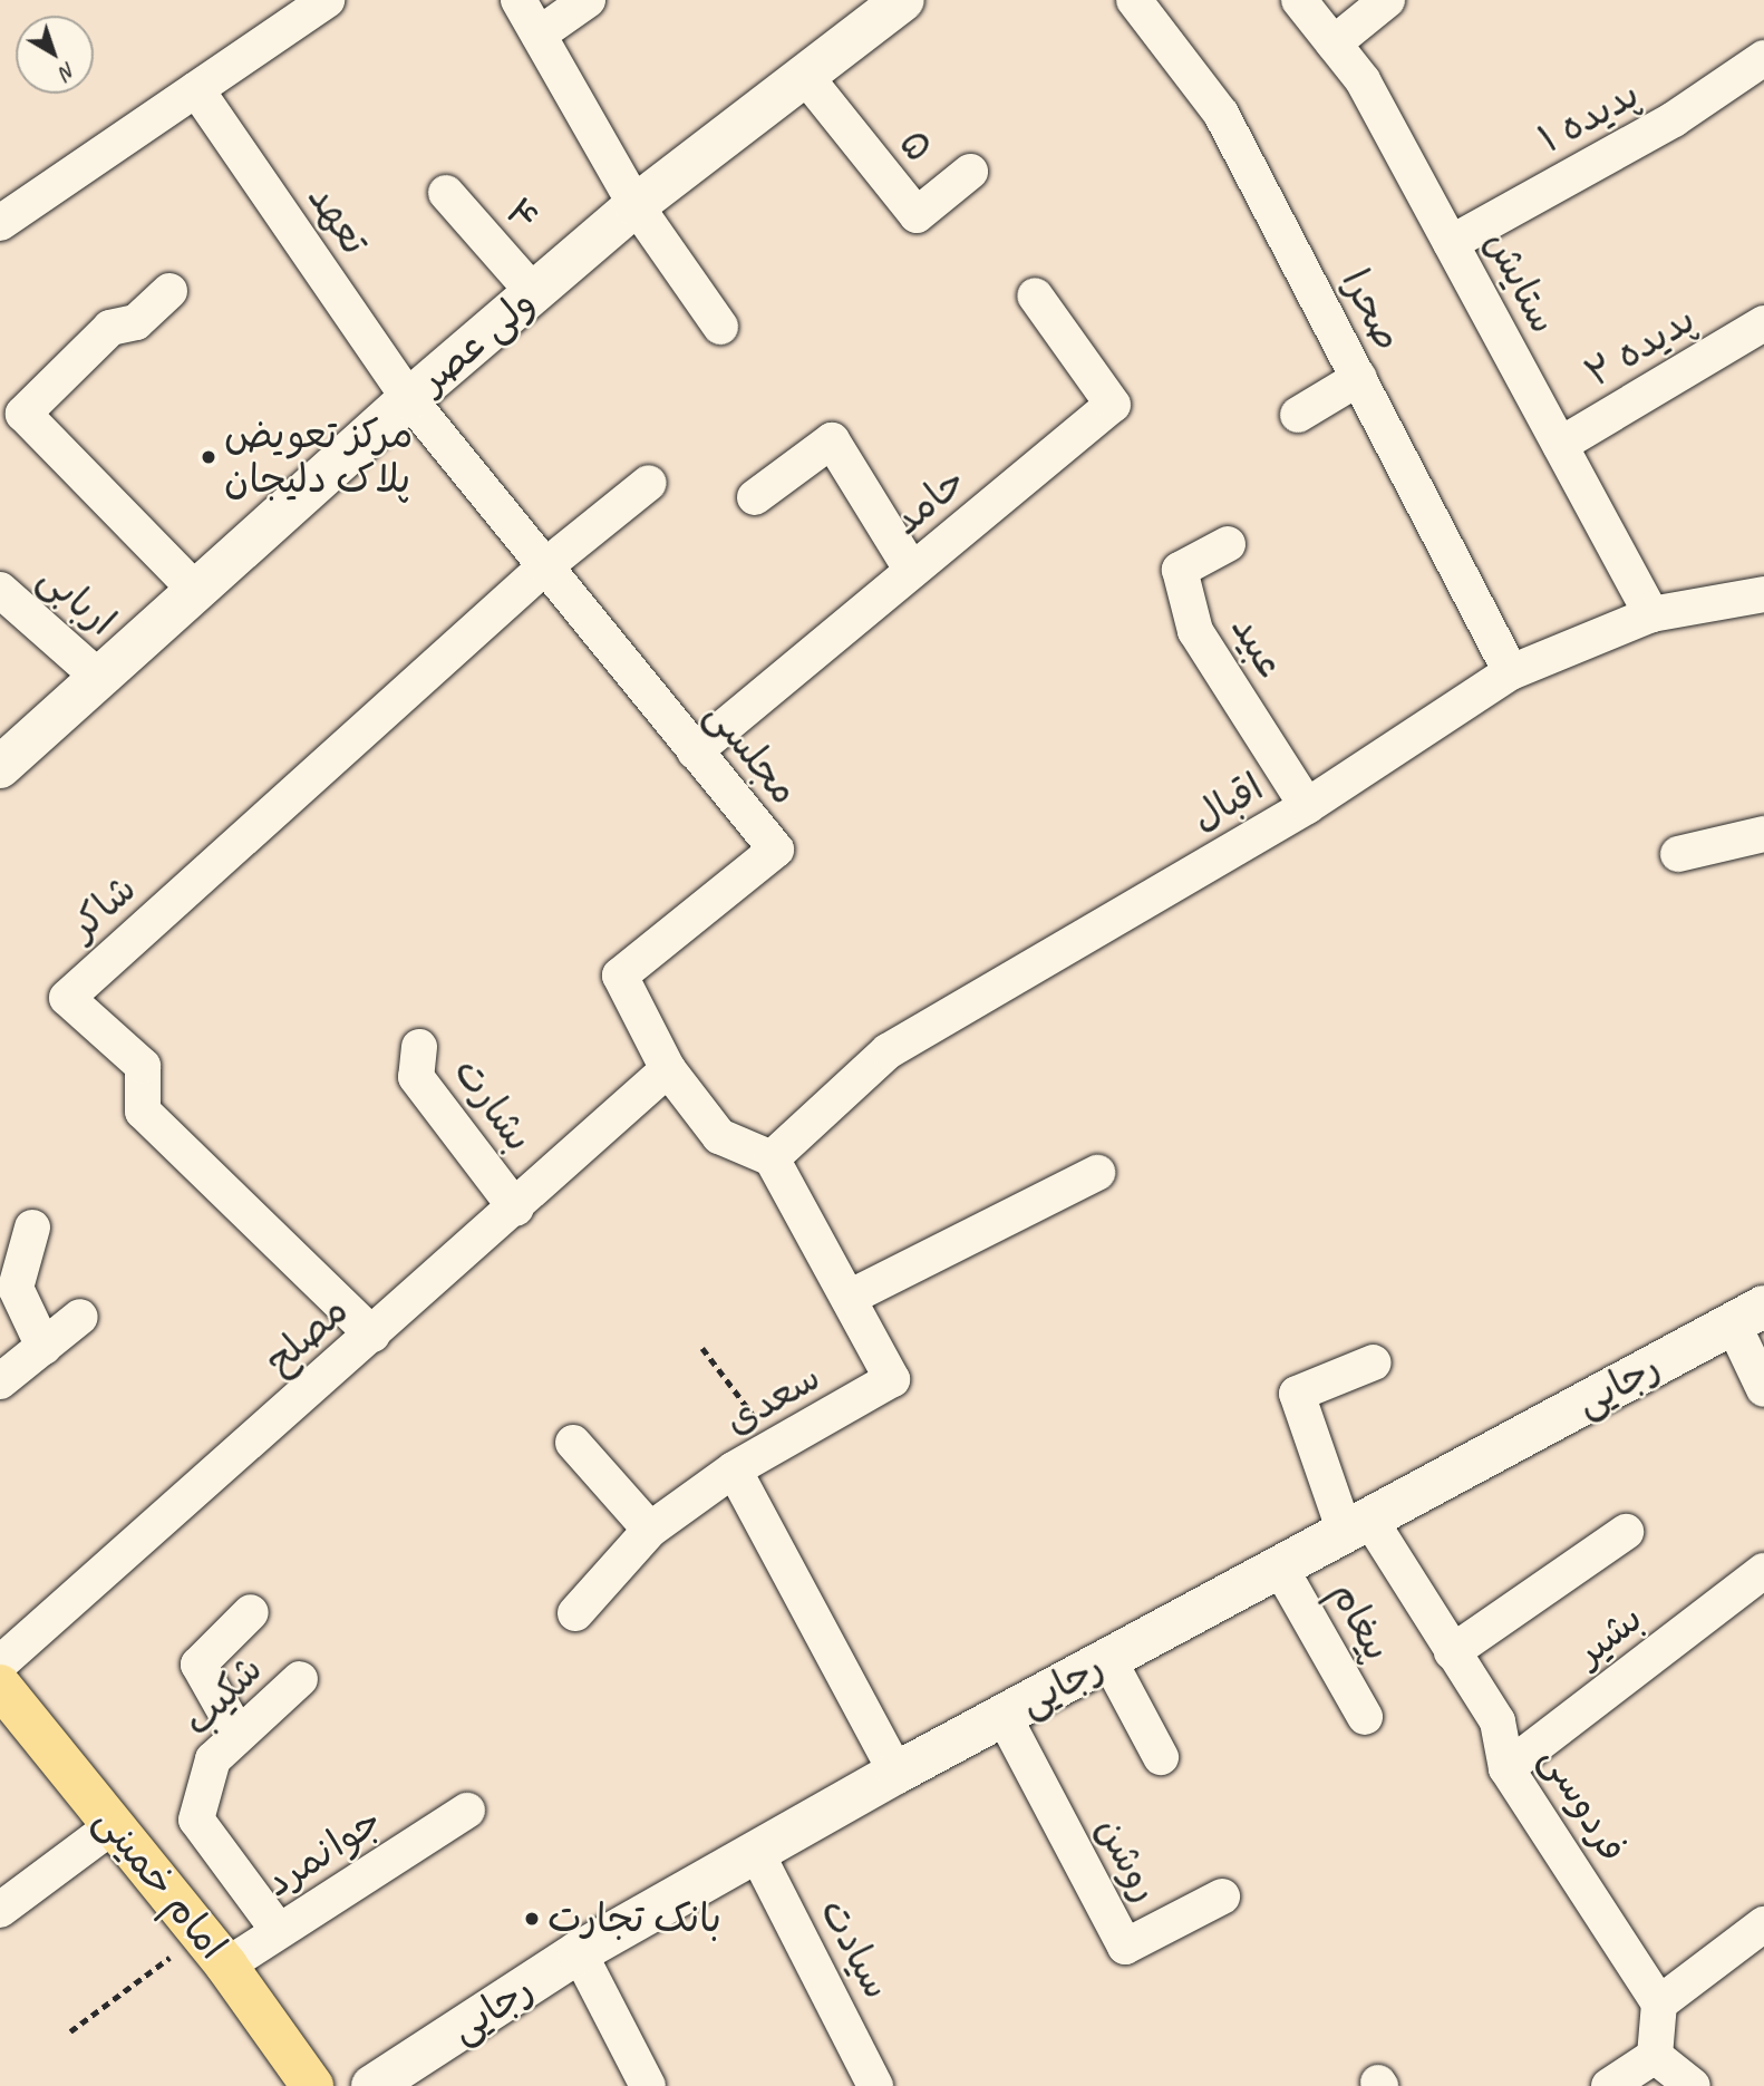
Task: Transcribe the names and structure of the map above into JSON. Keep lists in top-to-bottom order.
{
  "streets": {
    "main road": ["ولی عصر", "رجایی", "امام خمینی"],
    "street": [
      "پدیده ۱",
      "۵",
      "۴",
      "تعهد",
      "ستایش",
      "صحرا",
      "پدیده ۲",
      "حامد",
      "اربابی",
      "عبید",
      "مجلسی",
      "اقبال",
      "شاکر",
      "بشارت",
      "مصلح",
      "سعدی",
      "پیغام",
      "بشیر",
      "شکیب",
      "فردوسی",
      "جوانمرد",
      "روشن",
      "سیادت"
    ]
  },
  "crossings": [
    ["پدیده ۱", "ستایش"],
    ["۵", "ولی عصر"],
    ["۴", "ولی عصر"],
    ["تعهد", "ولی عصر"],
    ["تعهد", "مجلسی"],
    ["ستایش", "پدیده ۲"],
    ["ستایش", "اقبال"],
    ["صحرا", "اقبال"],
    ["ولی عصر", "اربابی"],
    ["ولی عصر", "مجلسی"],
    ["حامد", "مجلسی"],
    ["عبید", "اقبال"],
    ["مجلسی", "اقبال"],
    ["مجلسی", "شاکر"],
    ["مجلسی", "مصلح"],
    ["مجلسی", "سعدی"],
    ["اقبال", "سعدی"],
    ["شاکر", "مصلح"],
    ["بشارت", "مصلح"],
    ["رجایی", "سعدی"],
    ["رجایی", "پیغام"],
    ["رجایی", "فردوسی"],
    ["رجایی", "روشن"],
    ["رجایی", "سیادت"],
    ["بشیر", "فردوسی"],
    ["شکیب", "جوانمرد"],
    ["جوانمرد", "امام خمینی"]
  ],
  "places": ["مرکز تعویض پلاک دلیجان", "بانک تجارت"],
  "north": "bottom right"
}
